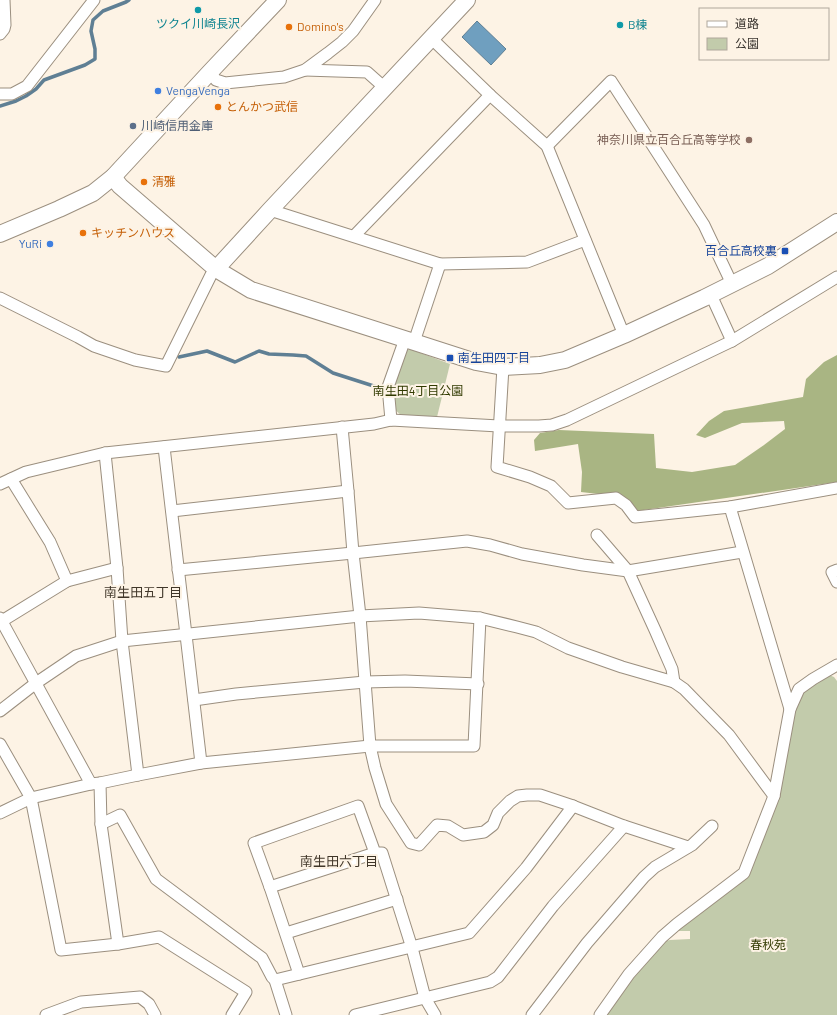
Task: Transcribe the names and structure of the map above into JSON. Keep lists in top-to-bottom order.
{
  "districts": ["南生田五丁目", "南生田六丁目"],
  "parks": ["南生田4丁目公園", "春秋苑"],
  "places": {
    "other": [
      "ツクイ川崎長沢",
      "B棟",
      "Domino's",
      "VengaVenga",
      "とんかつ武信",
      "川崎信用金庫",
      "神奈川県立百合丘高等学校",
      "清雅",
      "キッチンハウス",
      "YuRi"
    ],
    "transit": ["百合丘高校裏", "南生田四丁目"]
  },
  "legend": ["道路", "公園"]
}
